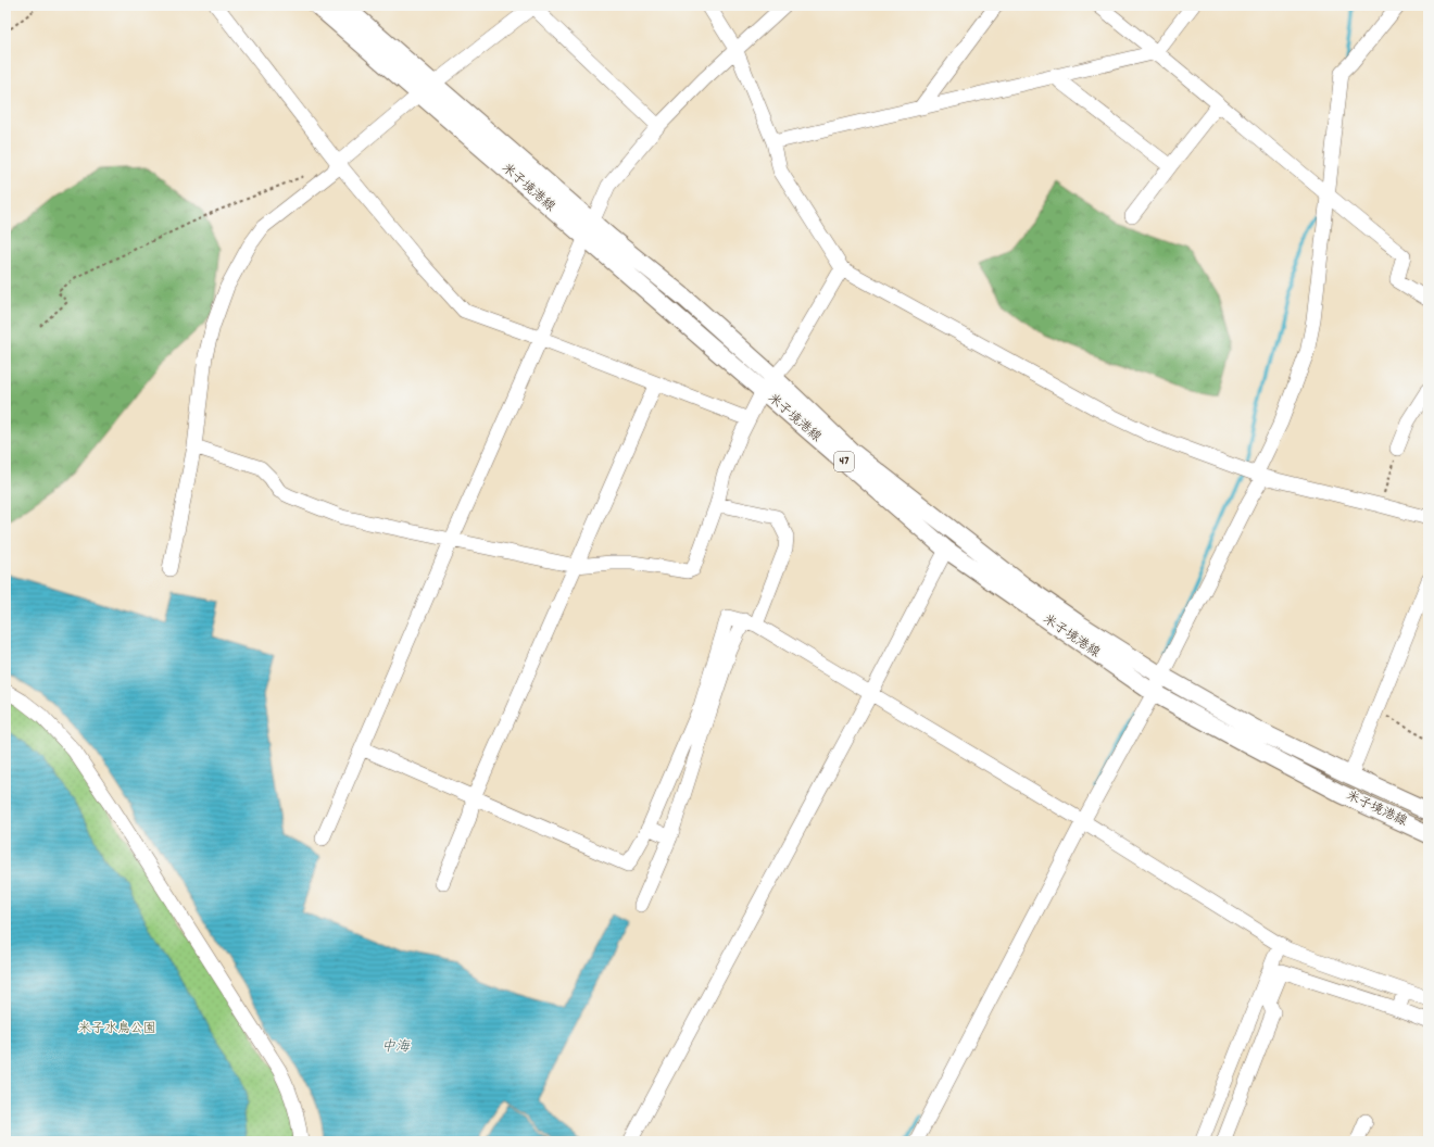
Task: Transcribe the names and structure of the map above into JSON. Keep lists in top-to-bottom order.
{
  "streets": {
    "main road": ["米子境港線", "47"]
  },
  "water": ["中海"],
  "parks": ["米子水鳥公園"]
}
